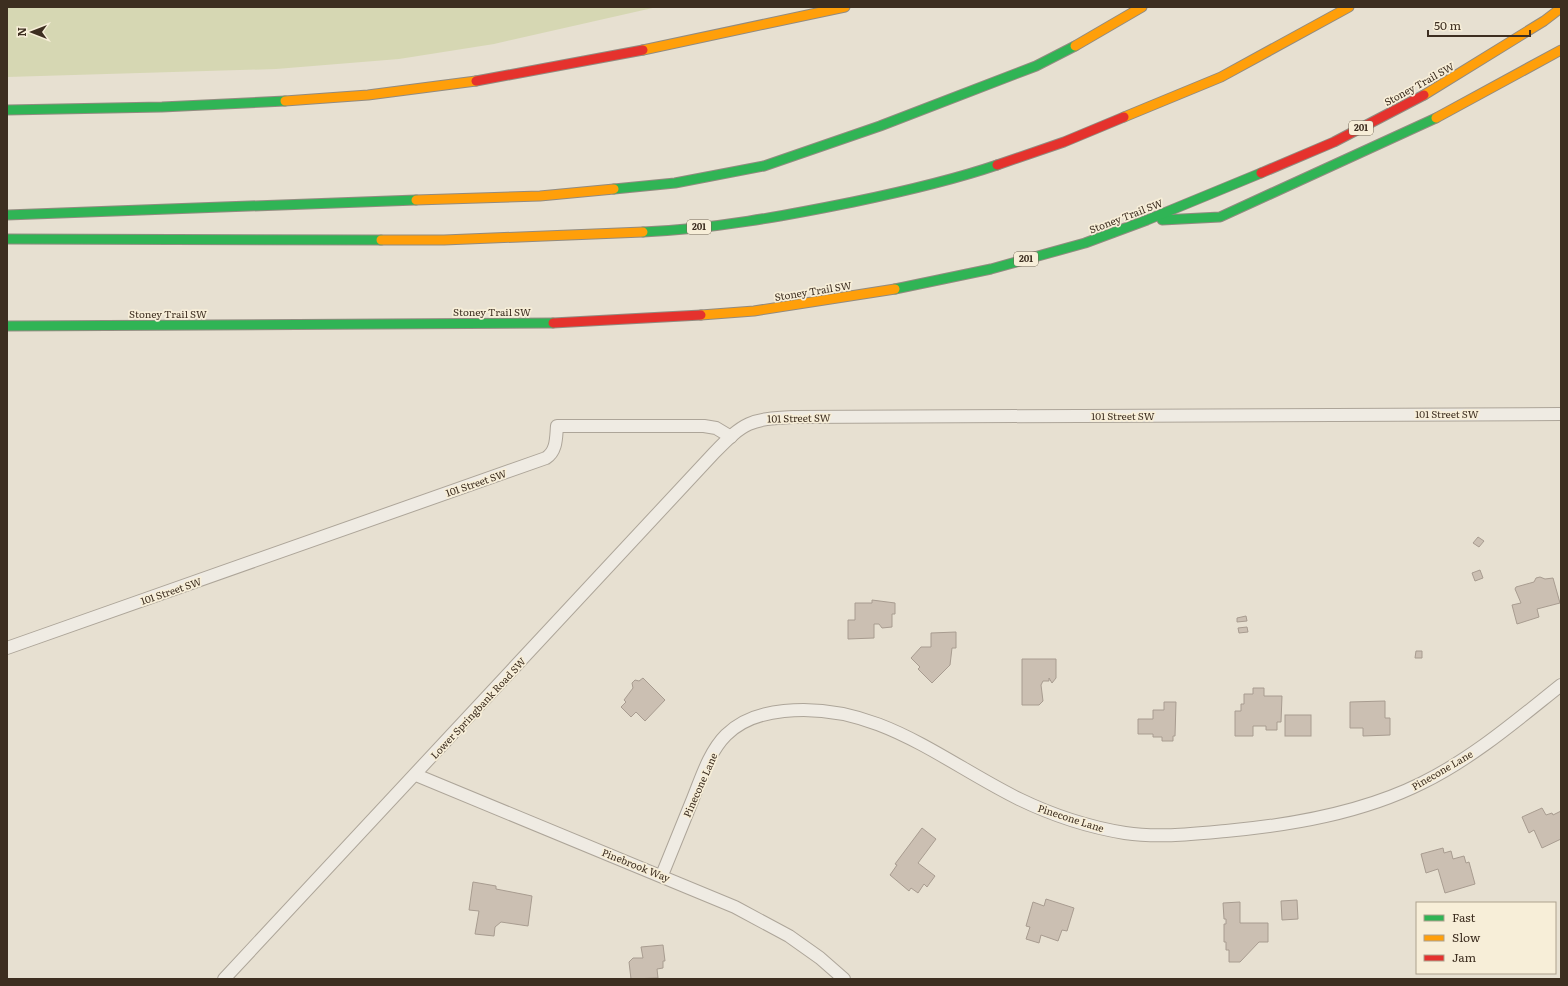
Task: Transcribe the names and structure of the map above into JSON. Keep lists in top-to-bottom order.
{
  "streets": {
    "highway": ["Stoney Trail SW", "201"],
    "street": [
      "101 Street SW",
      "Lower Springbank Road SW",
      "Pinecone Lane",
      "Pinebrook Way"
    ]
  },
  "crossings": [
    ["101 Street SW", "Lower Springbank Road SW"],
    ["Lower Springbank Road SW", "Pinebrook Way"],
    ["Pinecone Lane", "Pinebrook Way"]
  ],
  "legend": ["Fast", "Slow", "Jam"],
  "scale_bar": "50 m",
  "north": "left"
}
